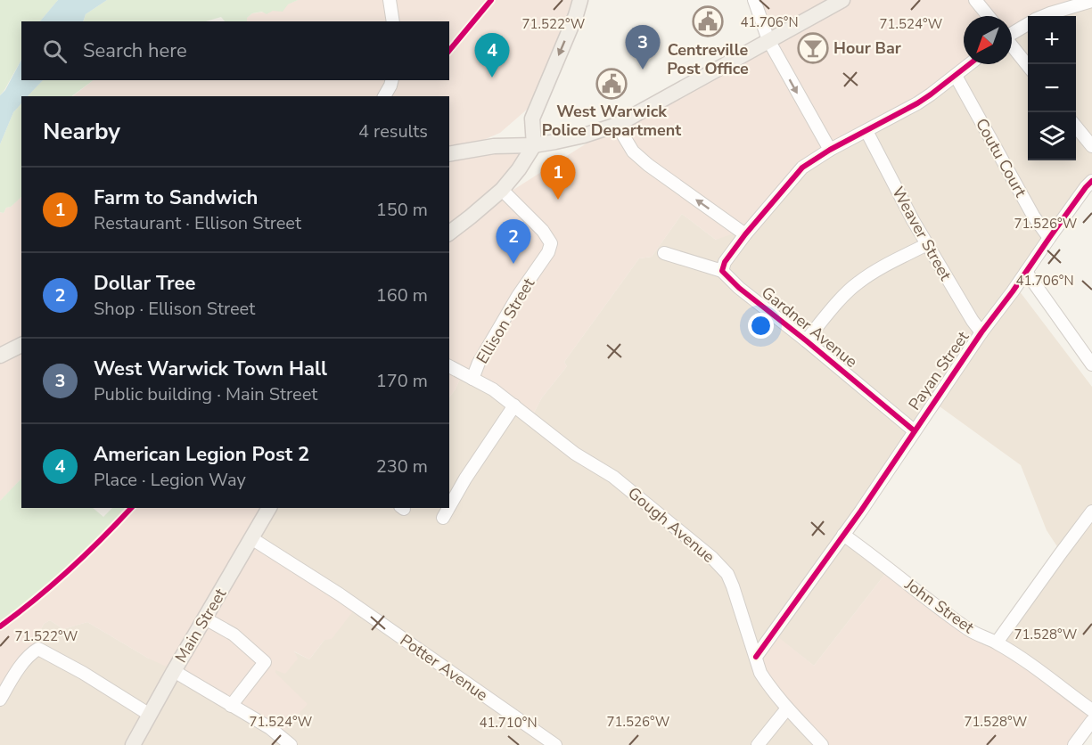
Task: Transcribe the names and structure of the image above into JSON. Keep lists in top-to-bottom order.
{
  "streets": {
    "main road": ["Main Street"],
    "street": [
      "Coutu Court",
      "Weaver Street",
      "Ellison Street",
      "Gardner Avenue",
      "Payan Street",
      "Gough Avenue",
      "John Street",
      "Potter Avenue"
    ]
  },
  "crossings": [
    ["Coutu Court", "Payan Street"],
    ["Weaver Street", "Payan Street"],
    ["Ellison Street", "Gough Avenue"],
    ["Gardner Avenue", "Payan Street"],
    ["Payan Street", "Gough Avenue"],
    ["Payan Street", "John Street"],
    ["Main Street", "Potter Avenue"]
  ],
  "places": {
    "public building": ["Centreville Post Office", "West Warwick Police Department"],
    "bar": ["Hour Bar"]
  },
  "north": "bottom left",
  "page": {
    "map_buttons": ["+", "−"],
    "search": "Search here",
    "pins": [
      "3",
      "4",
      "1",
      "2"
    ],
    "heading": ["Nearby", "4 results"],
    "list": [
      {
        "mark": "1",
        "name": "Farm to Sandwich",
        "note": "Restaurant · Ellison Street",
        "value": "150 m"
      },
      {
        "mark": "2",
        "name": "Dollar Tree",
        "note": "Shop · Ellison Street",
        "value": "160 m"
      },
      {
        "mark": "3",
        "name": "West Warwick Town Hall",
        "note": "Public building · Main Street",
        "value": "170 m"
      },
      {
        "mark": "4",
        "name": "American Legion Post 2",
        "note": "Place · Legion Way",
        "value": "230 m"
      }
    ]
  },
  "coordinates": [
    "41.706°N",
    "71.522°W",
    "71.524°W",
    "71.526°W",
    "71.528°W",
    "41.710°N"
  ]
}
